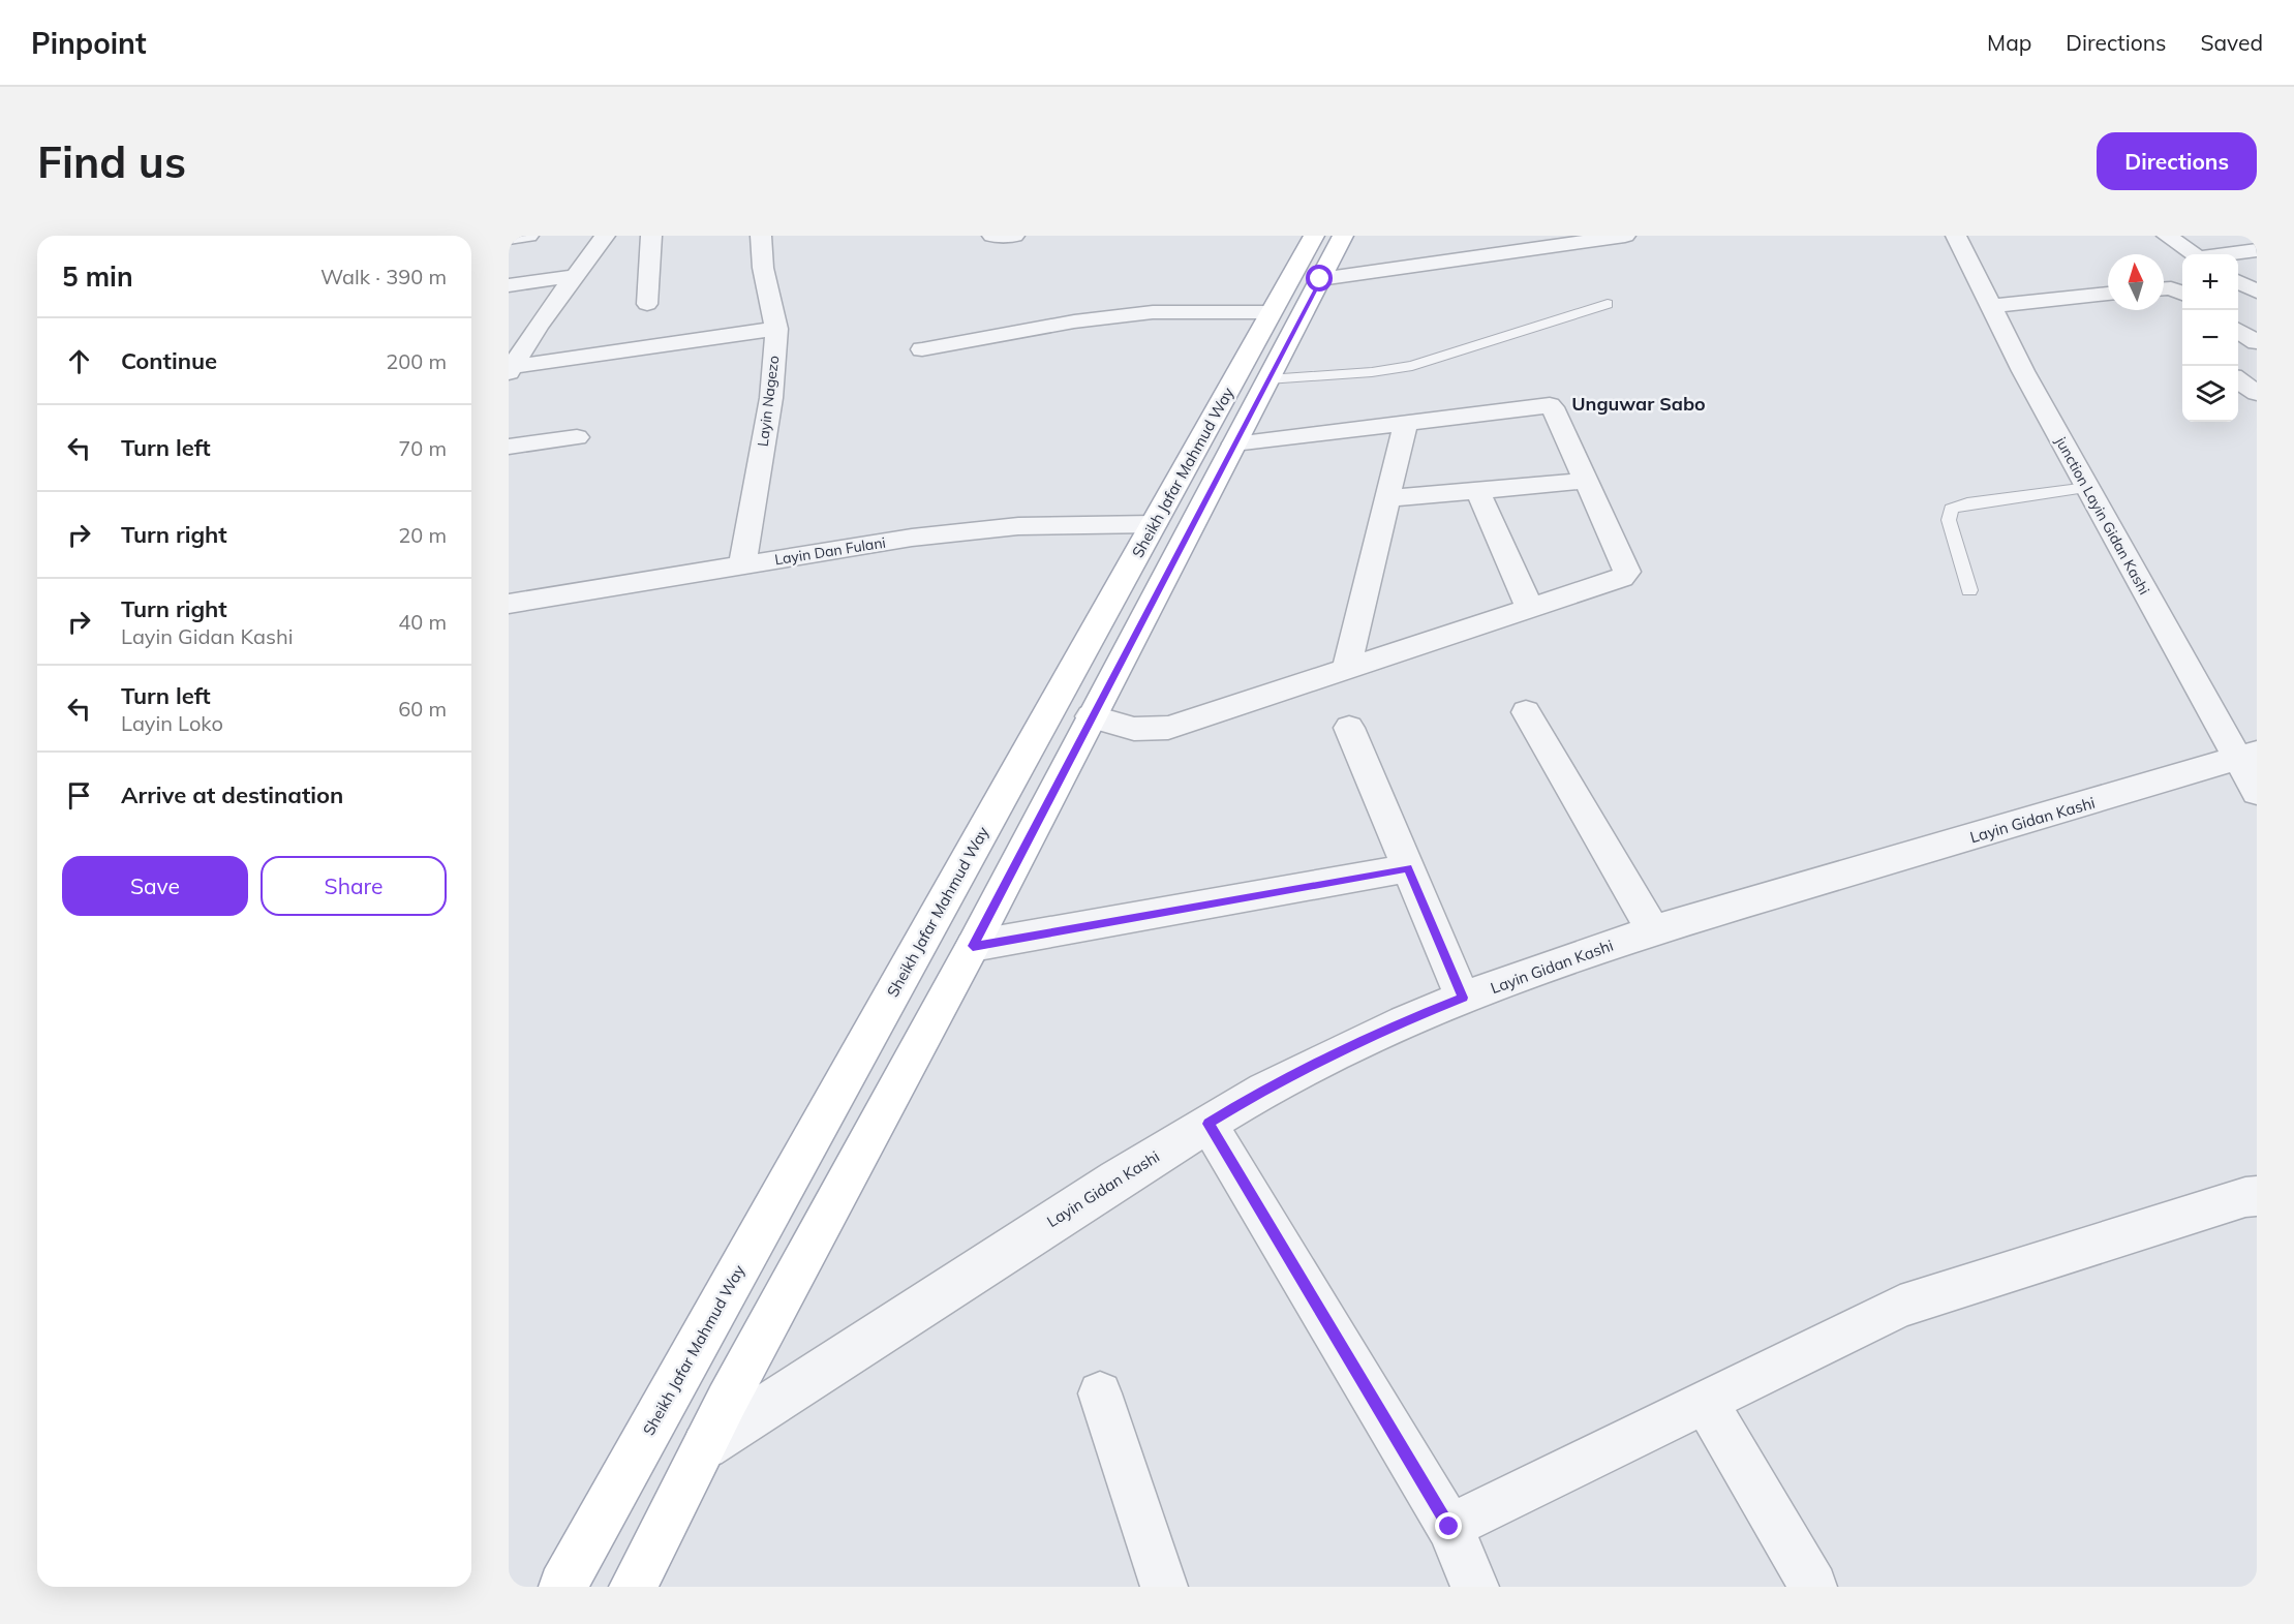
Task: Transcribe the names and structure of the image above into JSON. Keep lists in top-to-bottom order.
{
  "streets": {
    "main road": ["Sheikh Jafar Mahmud Way"],
    "street": [
      "Layin Nagezo",
      "junction Layin Gidan Kashi",
      "Layin Dan Fulani",
      "Layin Gidan Kashi"
    ]
  },
  "crossings": [
    ["Layin Nagezo", "Layin Dan Fulani"],
    ["Sheikh Jafar Mahmud Way", "Layin Dan Fulani"],
    ["Sheikh Jafar Mahmud Way", "Layin Gidan Kashi"],
    ["junction Layin Gidan Kashi", "Layin Gidan Kashi"]
  ],
  "districts": ["Unguwar Sabo"],
  "north": "top",
  "page": {
    "header": "Pinpoint",
    "nav": ["Map", "Directions", "Saved"],
    "buttons": [
      "Directions",
      ["Save", "Share"]
    ],
    "title": "Find us",
    "heading": ["5 min", "Walk · 390 m"],
    "map_buttons": ["+", "−"],
    "list": [
      ["Continue", "200 m"],
      ["Turn left", "70 m"],
      ["Turn right", "20 m"],
      ["Turn right", "Layin Gidan Kashi", "40 m"],
      ["Turn left", "Layin Loko", "60 m"],
      "Arrive at destination"
    ]
  }
}
